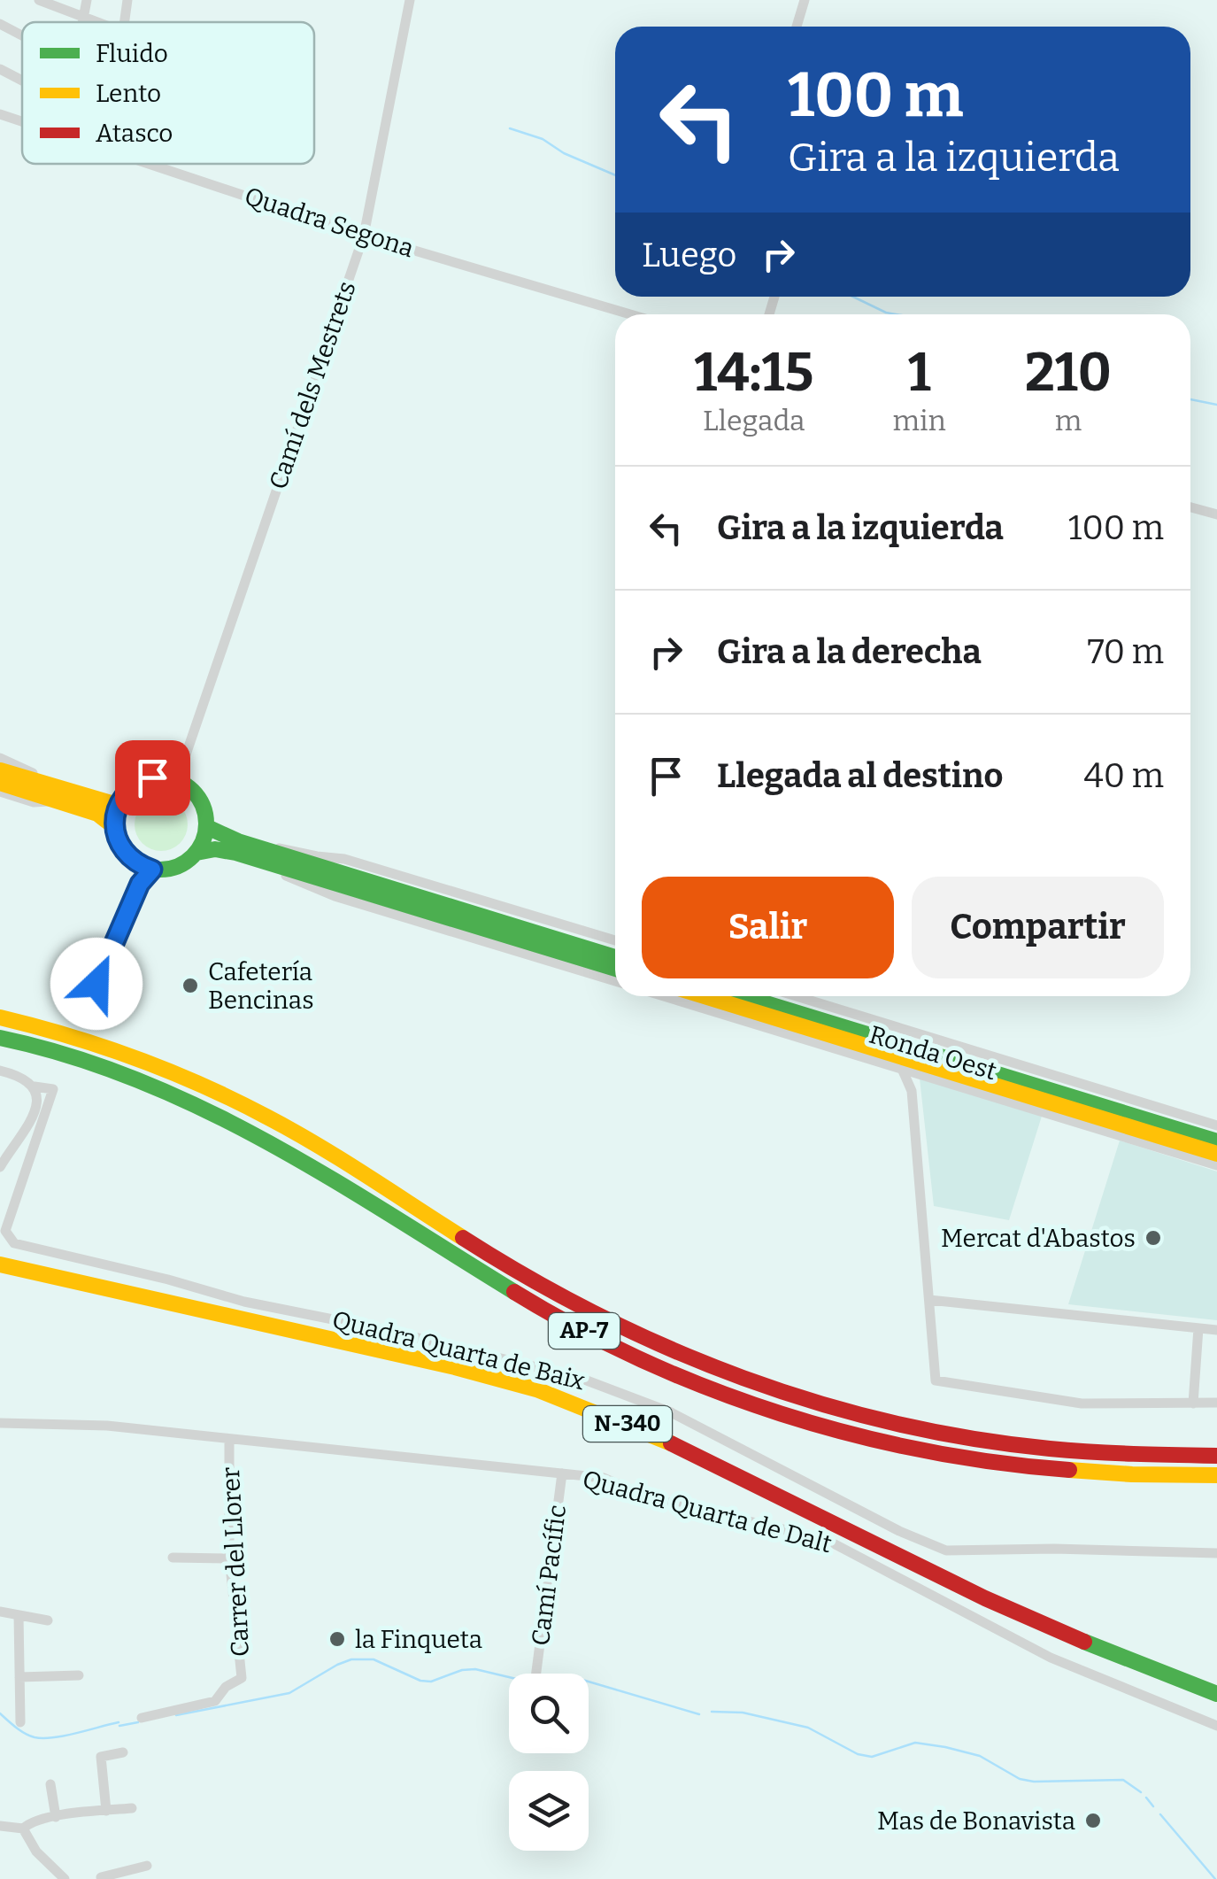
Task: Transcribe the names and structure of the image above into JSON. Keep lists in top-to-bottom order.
{
  "streets": {
    "main road": ["Ronda Oest", "AP-7", "N-340"],
    "street": [
      "Quadra Segona",
      "Camí dels Mestrets",
      "Quadra Quarta de Baix",
      "Quadra Quarta de Dalt",
      "Carrer del Llorer",
      "Camí Pacífic"
    ]
  },
  "crossings": [
    ["Quadra Segona", "Camí dels Mestrets"],
    ["Quadra Quarta de Dalt", "Carrer del Llorer"],
    ["Quadra Quarta de Dalt", "Camí Pacífic"]
  ],
  "places": [
    "Cafetería Bencinas",
    "Mercat d'Abastos",
    "la Finqueta",
    "Mas de Bonavista"
  ],
  "legend": ["Fluido", "Lento", "Atasco"],
  "page": {
    "turn": ["100 m", "Gira a la izquierda"],
    "then": "Luego",
    "eta": [
      "14:15",
      "Llegada",
      "1",
      "min",
      "210",
      "m"
    ],
    "list": [
      {
        "name": "Gira a la izquierda",
        "value": "100 m"
      },
      {
        "name": "Gira a la derecha",
        "value": "70 m"
      },
      {
        "name": "Llegada al destino",
        "value": "40 m"
      }
    ],
    "buttons": ["Salir", "Compartir"]
  }
}
